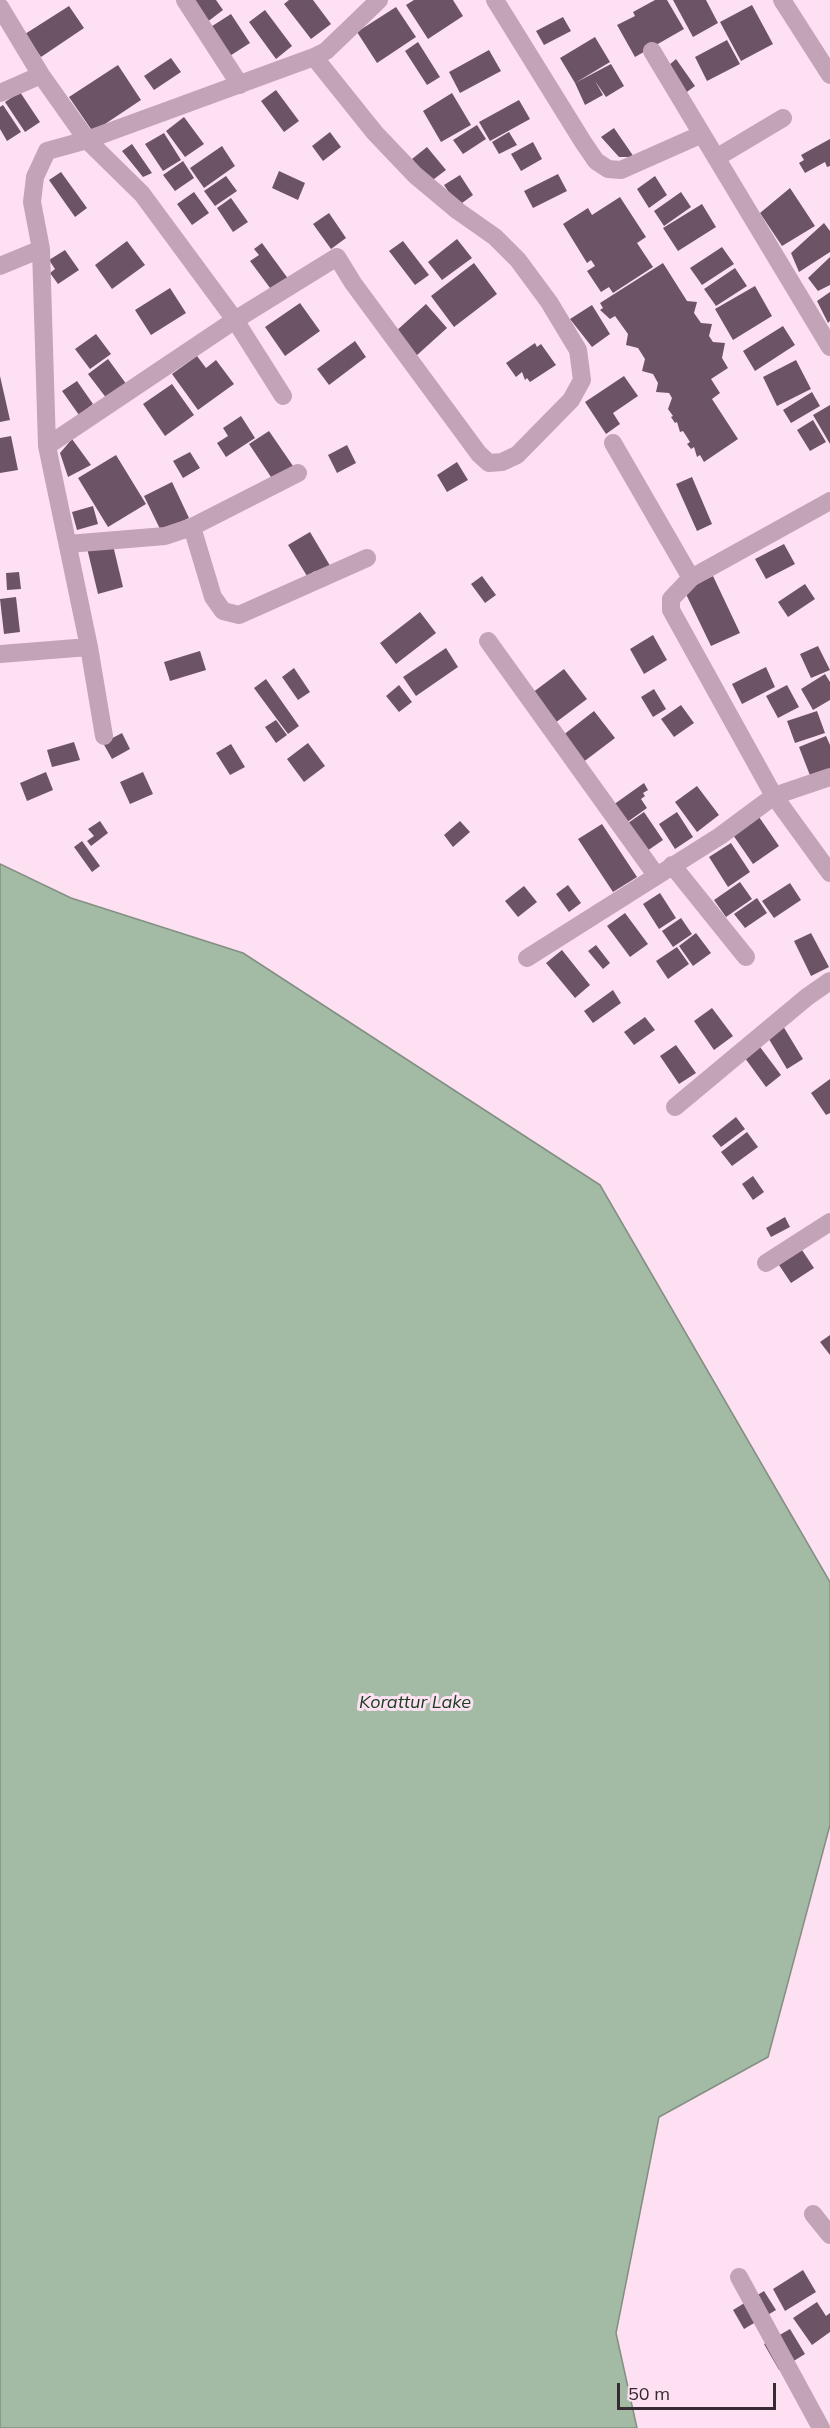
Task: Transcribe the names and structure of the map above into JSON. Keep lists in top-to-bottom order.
{
  "water": ["Korattur Lake"],
  "scale_bar": "50 m"
}
